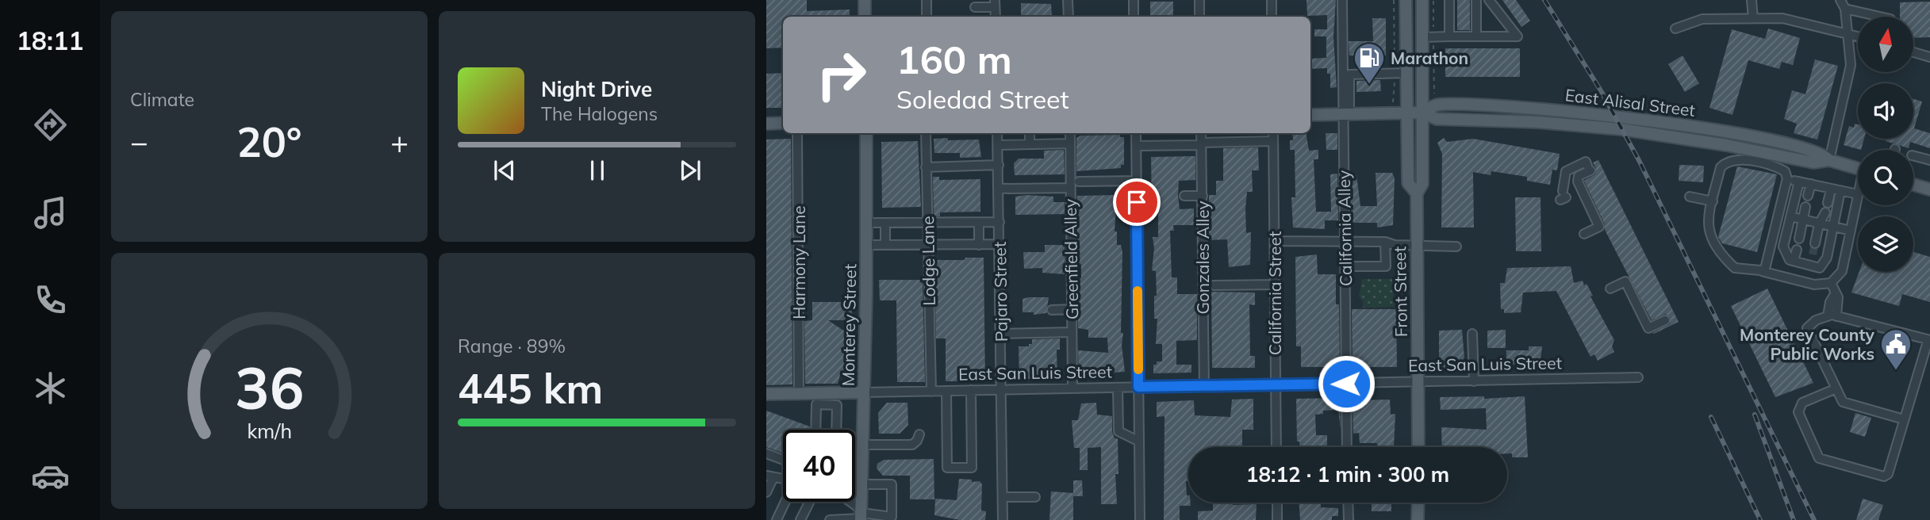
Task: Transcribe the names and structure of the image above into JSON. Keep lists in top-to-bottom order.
{
  "streets": {
    "main road": [
      "East Alisal Street",
      "Front Street",
      "Monterey Street",
      "East San Luis Street"
    ],
    "street": [
      "California Alley",
      "Gonzales Alley",
      "Greenfield Alley",
      "Lodge Lane",
      "Harmony Lane",
      "Pajaro Street",
      "California Street"
    ]
  },
  "crossings": [
    ["East Alisal Street", "California Alley"],
    ["East Alisal Street", "Front Street"],
    ["California Alley", "East San Luis Street"],
    ["Gonzales Alley", "East San Luis Street"],
    ["Greenfield Alley", "East San Luis Street"],
    ["Lodge Lane", "East San Luis Street"],
    ["Harmony Lane", "East San Luis Street"],
    ["Pajaro Street", "East San Luis Street"],
    ["Front Street", "East San Luis Street"],
    ["California Street", "East San Luis Street"],
    ["Monterey Street", "East San Luis Street"]
  ],
  "places": {
    "fuel station": ["Marathon"],
    "public building": ["Monterey County Public Works"]
  },
  "north": "top",
  "page": {
    "tabs": "18:11",
    "tile": [
      "Climate",
      ["Range · 89%", "445 km"]
    ],
    "turn": ["160 m", "Soledad Street"],
    "song": ["Night Drive", "The Halogens"],
    "heat": ["−", "20°", "+"],
    "limit": "40",
    "trip": "18:12 · 1 min · 300 m",
    "gauge": ["36", "km/h"]
  }
}
